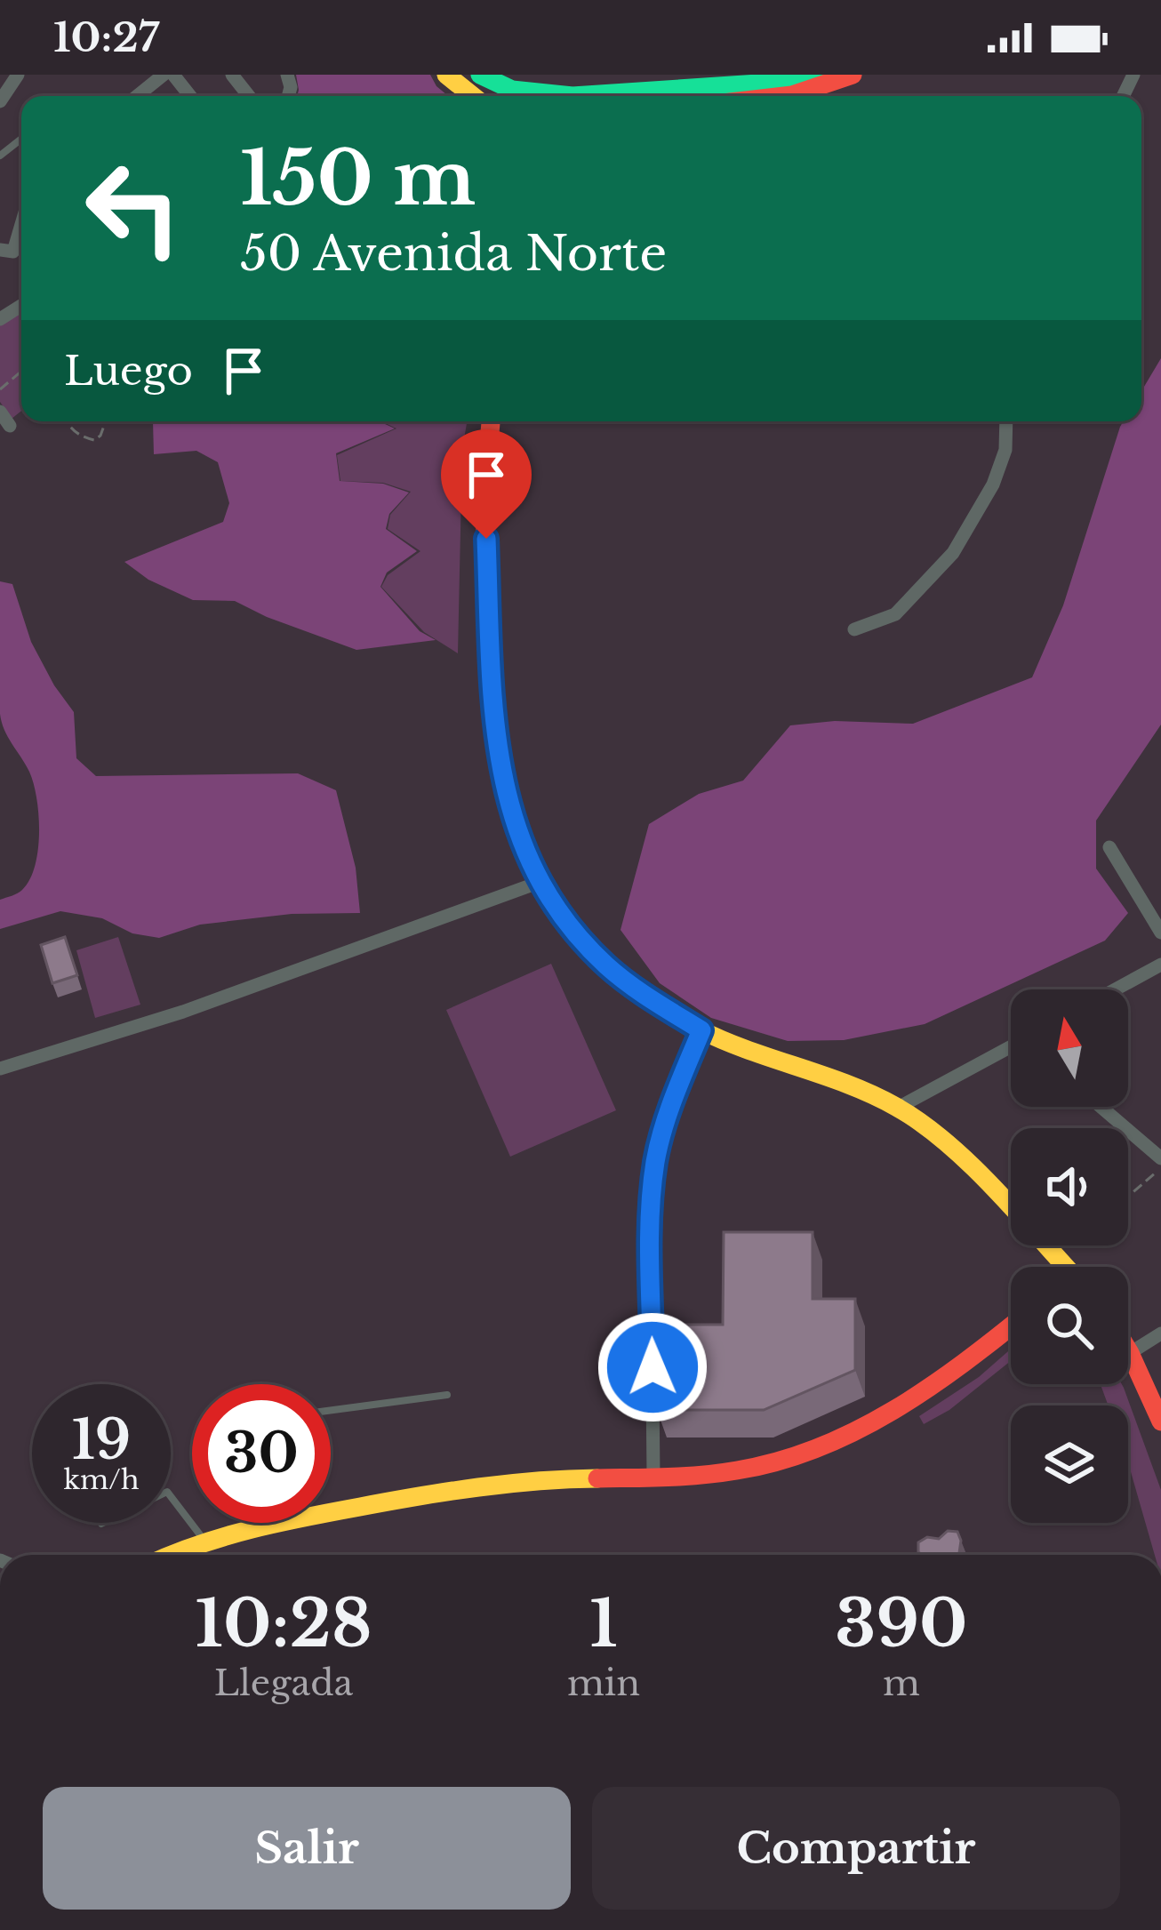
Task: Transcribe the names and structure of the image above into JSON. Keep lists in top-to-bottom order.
{
  "north": "top",
  "page": {
    "status": "10:27",
    "turn": ["150 m", "50 Avenida Norte"],
    "then": "Luego",
    "speed": "19 km/h",
    "limit": "30",
    "eta": [
      "10:28",
      "Llegada",
      "1",
      "min",
      "390",
      "m"
    ],
    "buttons": ["Salir", "Compartir"]
  }
}
